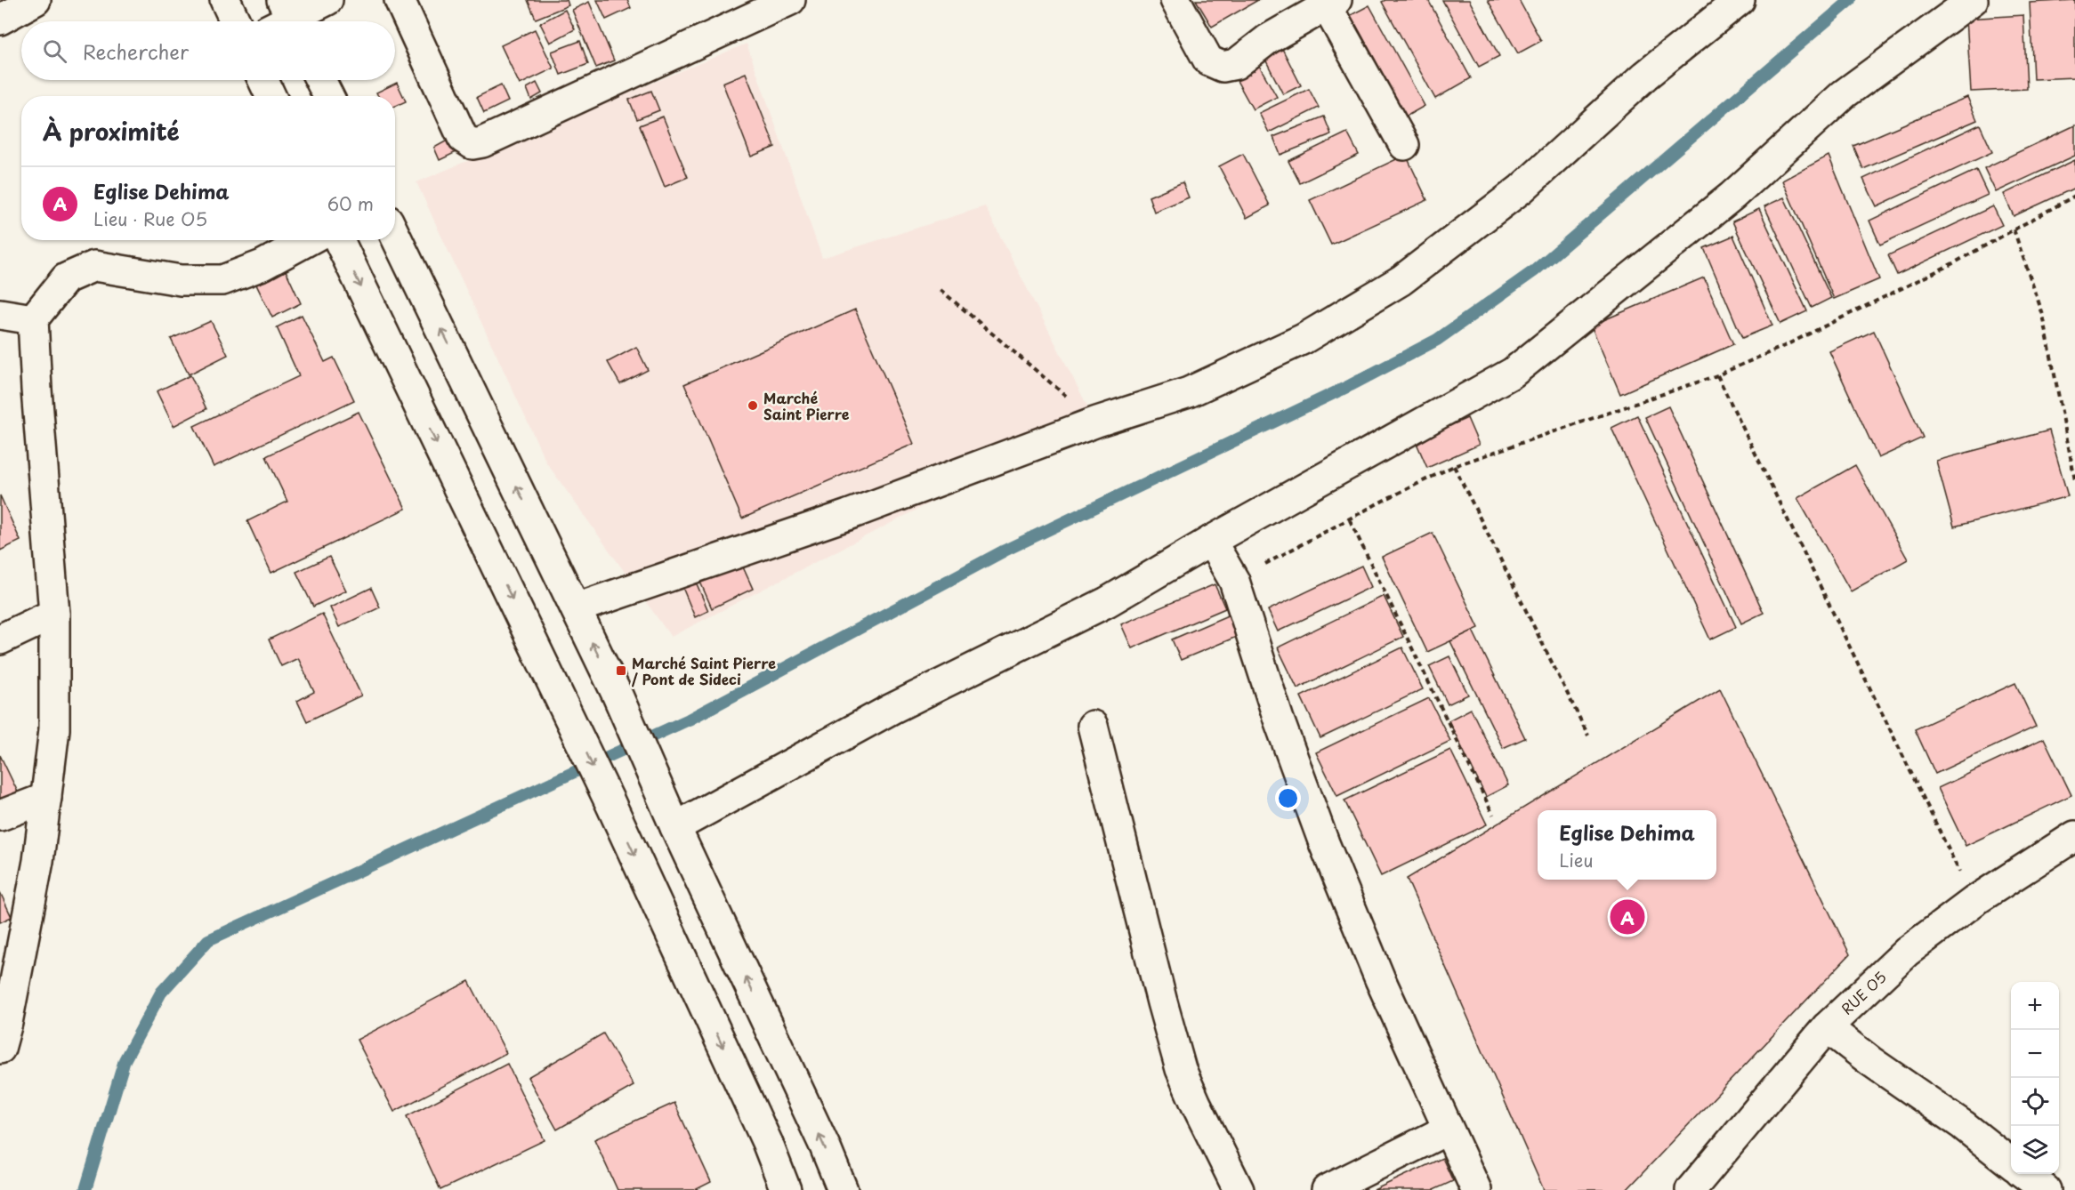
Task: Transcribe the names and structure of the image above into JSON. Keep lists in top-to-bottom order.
{
  "streets": {
    "street": ["RUE O5"]
  },
  "places": {
    "other": ["Marché Saint Pierre"],
    "transit": ["Marché Saint Pierre / Pont de Sideci"]
  },
  "page": {
    "search": "Rechercher",
    "heading": "À proximité",
    "list": [
      {
        "mark": "A",
        "name": "Eglise Dehima",
        "note": "Lieu · Rue O5",
        "value": "60 m"
      }
    ],
    "popup": ["Eglise Dehima", "Lieu"],
    "pins": "A",
    "map_buttons": ["+", "−"]
  }
}
